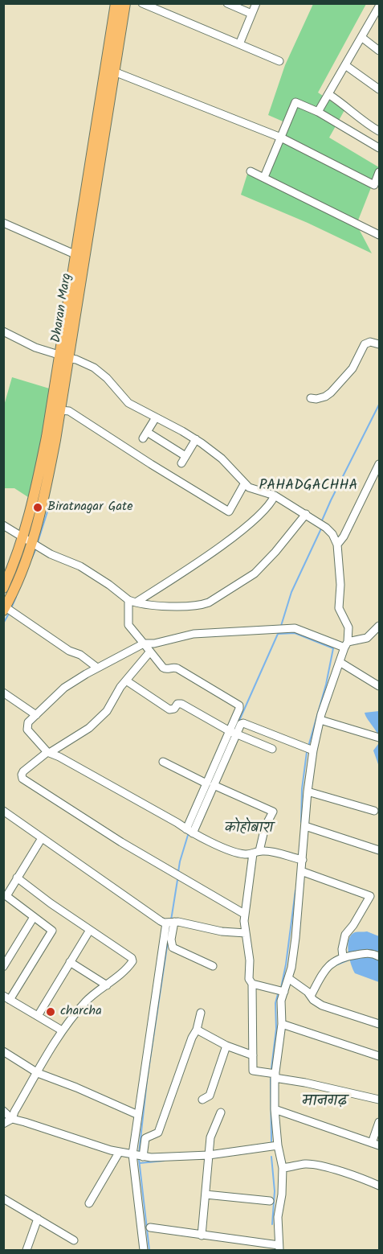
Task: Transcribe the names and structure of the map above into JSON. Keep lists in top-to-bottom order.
{
  "streets": {
    "main road": ["Dharan Marg"]
  },
  "districts": ["PAHADGACHHA", "कोहोबारा", "मानगढ़"],
  "places": ["Biratnagar Gate", "charcha"]
}
